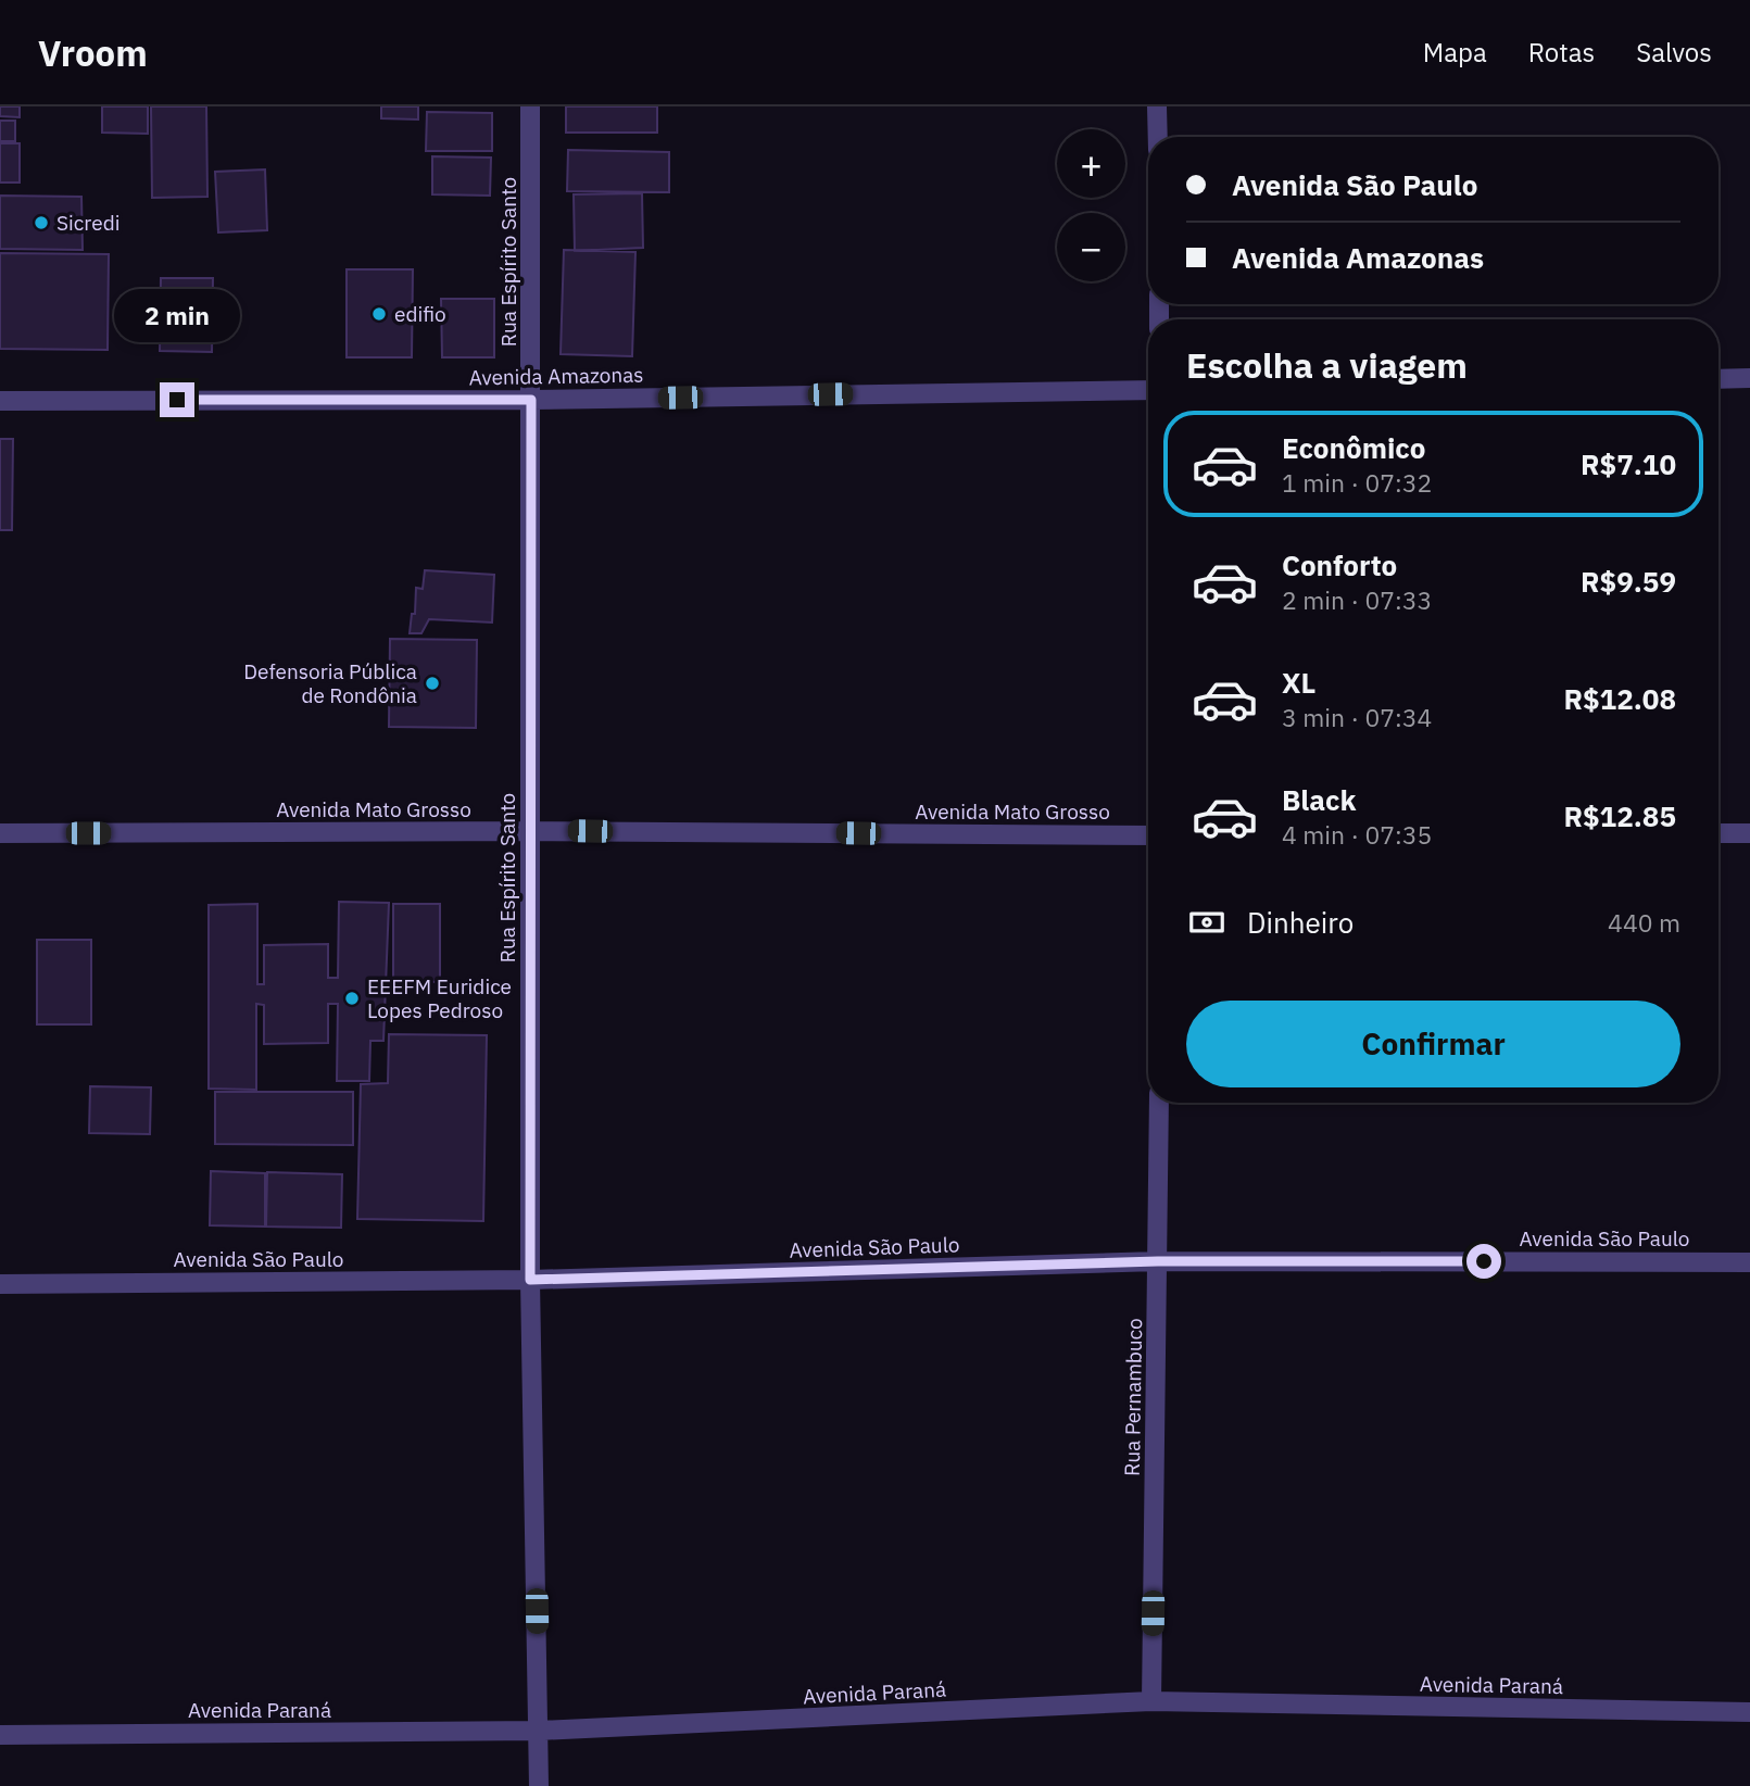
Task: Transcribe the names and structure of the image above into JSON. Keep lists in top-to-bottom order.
{
  "streets": {
    "street": [
      "Rua Espírito Santo",
      "Avenida Amazonas",
      "Avenida Mato Grosso",
      "Avenida São Paulo",
      "Rua Pernambuco",
      "Avenida Paraná"
    ]
  },
  "crossings": [
    ["Rua Espírito Santo", "Avenida Amazonas"],
    ["Rua Espírito Santo", "Avenida Mato Grosso"],
    ["Rua Espírito Santo", "Avenida São Paulo"],
    ["Rua Espírito Santo", "Avenida Paraná"],
    ["Avenida São Paulo", "Rua Pernambuco"],
    ["Rua Pernambuco", "Avenida Paraná"]
  ],
  "places": [
    "Sicredi",
    "edifio",
    "Defensoria Pública de Rondônia",
    "EEEFM Euridice Lopes Pedroso"
  ],
  "page": {
    "header": "Vroom",
    "nav": ["Mapa", "Rotas", "Salvos"],
    "map_buttons": ["+", "−"],
    "banner": ["Avenida São Paulo", "Avenida Amazonas"],
    "bubble": "2 min",
    "heading": "Escolha a viagem",
    "list": [
      {
        "name": "Econômico",
        "note": "1 min · 07:32",
        "value": "R$7.10"
      },
      {
        "name": "Conforto",
        "note": "2 min · 07:33",
        "value": "R$9.59"
      },
      {
        "name": "XL",
        "note": "3 min · 07:34",
        "value": "R$12.08"
      },
      {
        "name": "Black",
        "note": "4 min · 07:35",
        "value": "R$12.85"
      }
    ],
    "pay": ["Dinheiro", "440 m"],
    "buttons": "Confirmar"
  }
}
